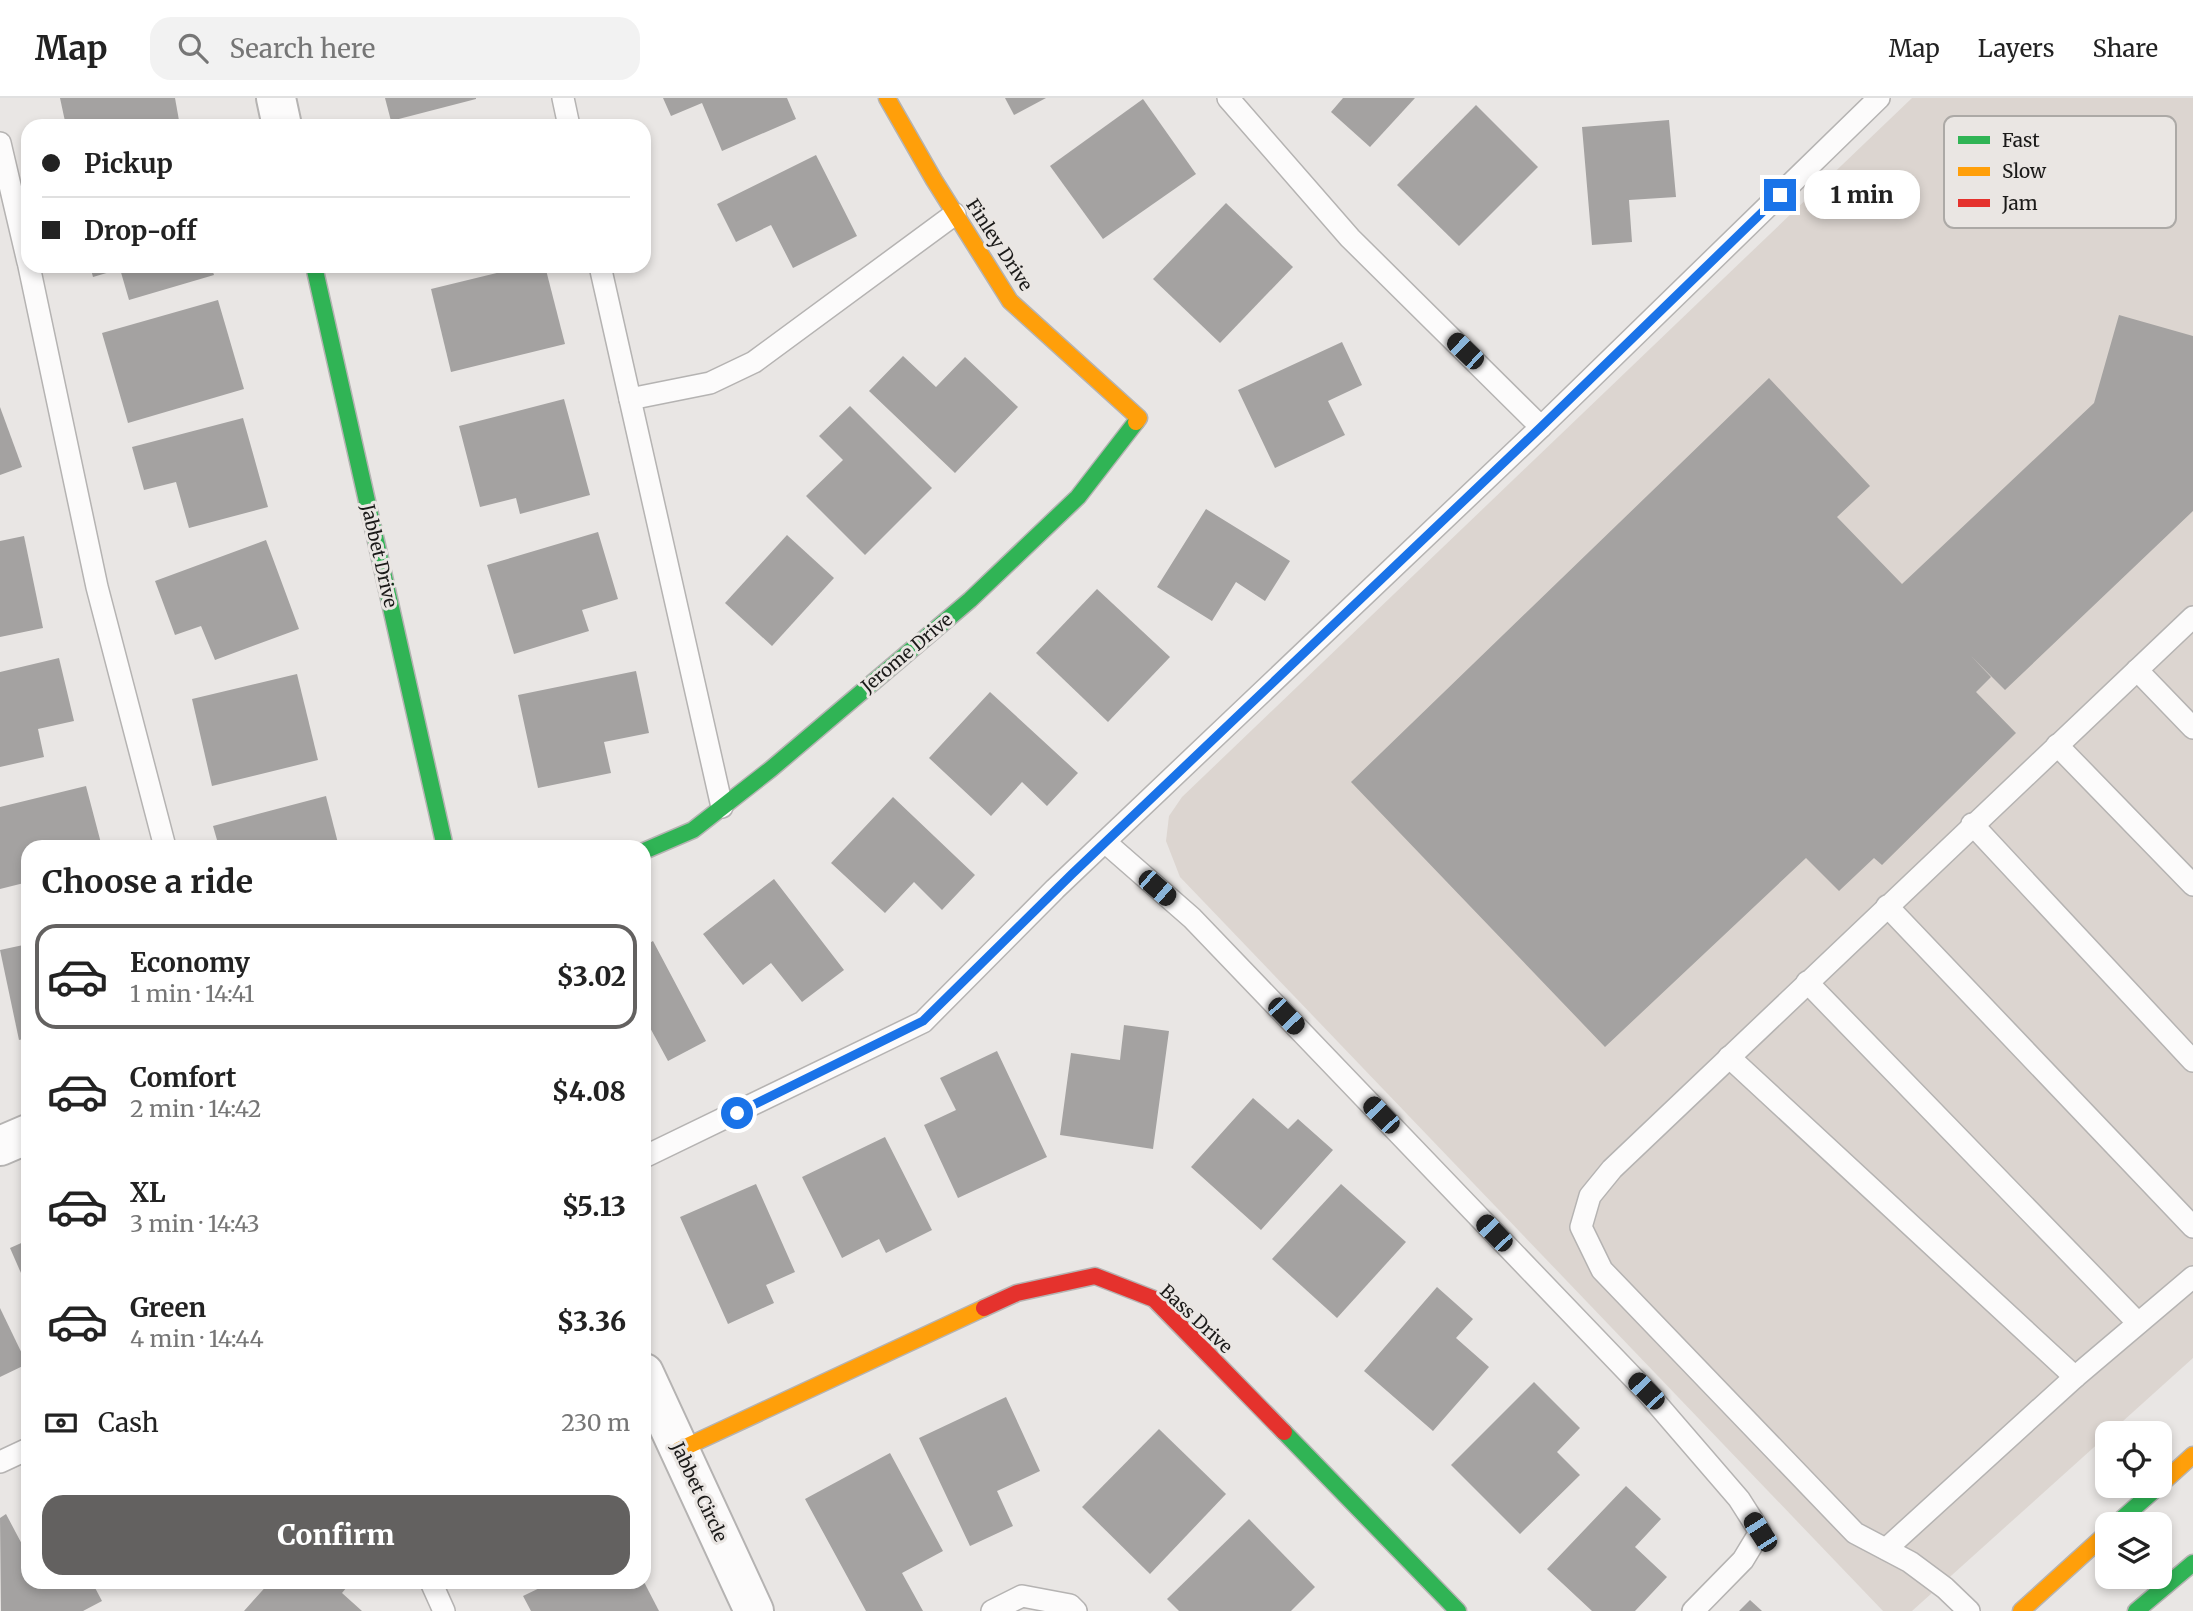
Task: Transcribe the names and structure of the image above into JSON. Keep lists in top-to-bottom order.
{
  "streets": {
    "street": [
      "Finley Drive",
      "Jabbet Drive",
      "Jerome Drive",
      "Bass Drive",
      "Jabbet Circle"
    ]
  },
  "crossings": [
    ["Finley Drive", "Jerome Drive"],
    ["Bass Drive", "Jabbet Circle"]
  ],
  "legend": ["Fast", "Slow", "Jam"],
  "page": {
    "header": "Map",
    "search": "Search here",
    "nav": ["Map", "Layers", "Share"],
    "banner": ["Pickup", "Drop-off"],
    "bubble": "1 min",
    "heading": "Choose a ride",
    "list": [
      {
        "name": "Economy",
        "note": "1 min · 14:41",
        "value": "$3.02"
      },
      {
        "name": "Comfort",
        "note": "2 min · 14:42",
        "value": "$4.08"
      },
      {
        "name": "XL",
        "note": "3 min · 14:43",
        "value": "$5.13"
      },
      {
        "name": "Green",
        "note": "4 min · 14:44",
        "value": "$3.36"
      }
    ],
    "pay": ["Cash", "230 m"],
    "buttons": "Confirm"
  }
}
